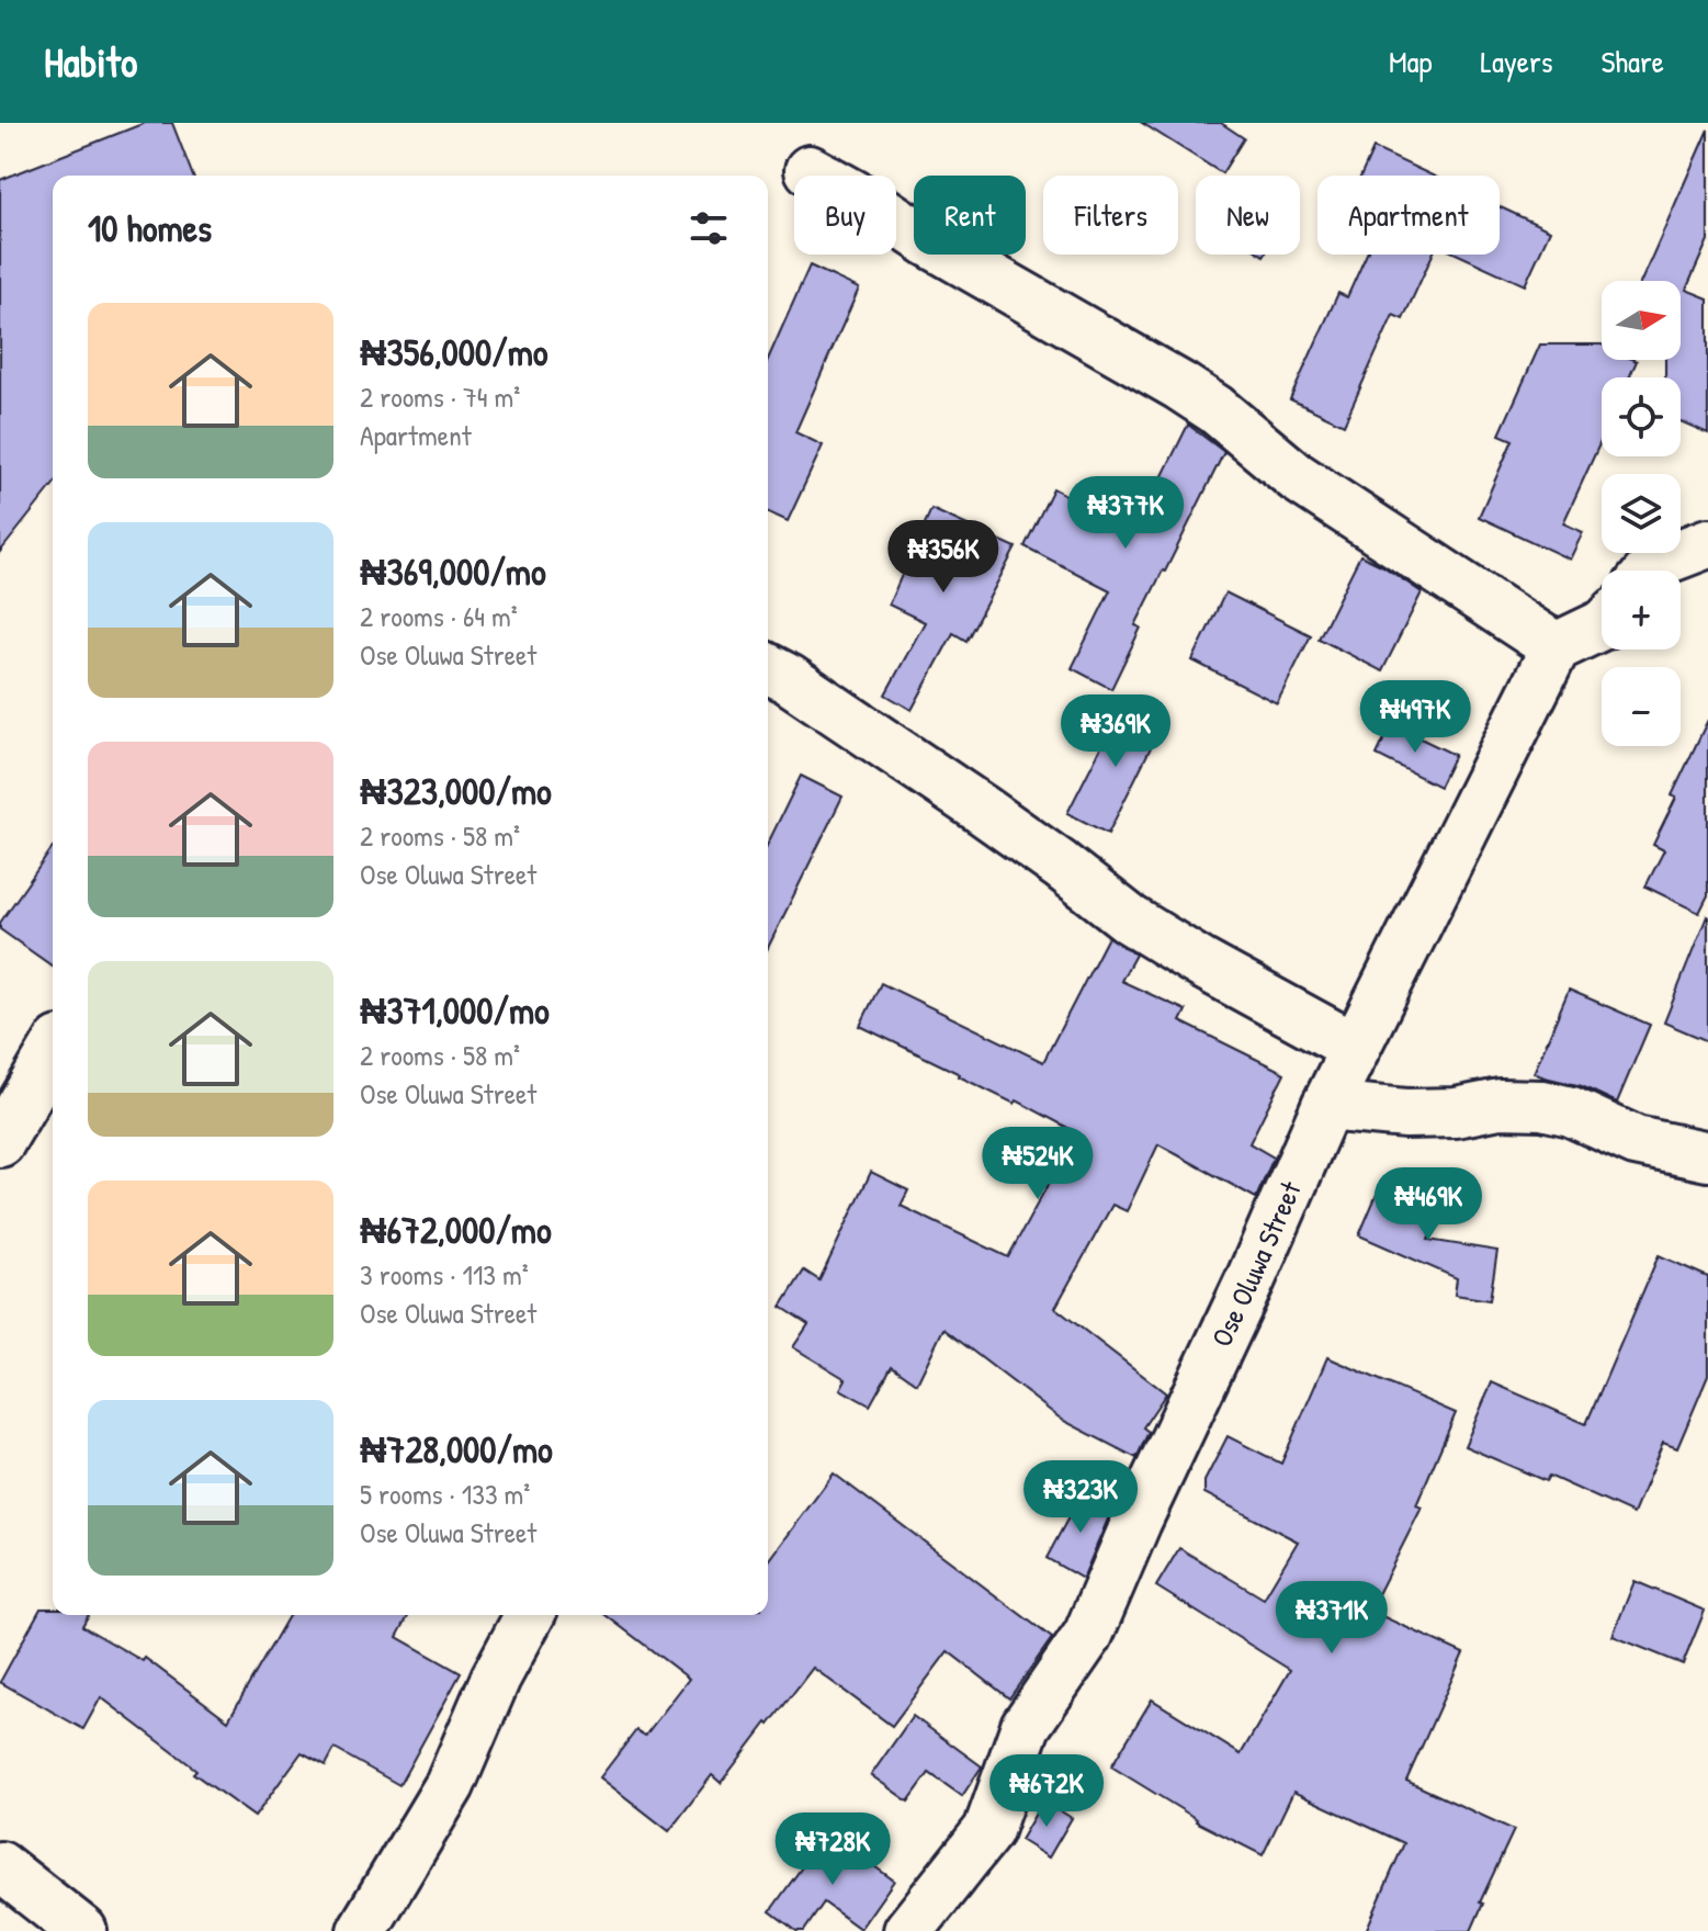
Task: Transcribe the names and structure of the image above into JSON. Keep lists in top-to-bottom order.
{
  "streets": {
    "street": ["Ose Oluwa Street"]
  },
  "north": "right",
  "page": {
    "header": "Habito",
    "nav": ["Map", "Layers", "Share"],
    "chip": [
      "Buy",
      "Rent",
      "Filters",
      "New",
      "Apartment"
    ],
    "heading": "10 homes",
    "map_buttons": ["+", "−"],
    "list": [
      {
        "name": "₦356,000/mo",
        "note": "2 rooms · 74 m² · Apartment"
      },
      {
        "name": "₦369,000/mo",
        "note": "2 rooms · 64 m² · Ose Oluwa Street"
      },
      {
        "name": "₦323,000/mo",
        "note": "2 rooms · 58 m² · Ose Oluwa Street"
      },
      {
        "name": "₦371,000/mo",
        "note": "2 rooms · 58 m² · Ose Oluwa Street"
      },
      {
        "name": "₦672,000/mo",
        "note": "3 rooms · 113 m² · Ose Oluwa Street"
      },
      {
        "name": "₦728,000/mo",
        "note": "5 rooms · 133 m² · Ose Oluwa Street"
      }
    ],
    "price": [
      "₦377K",
      "₦356K",
      "₦497K",
      "₦369K",
      "₦524K",
      "₦469K",
      "₦323K",
      "₦371K",
      "₦672K",
      "₦728K"
    ]
  }
}
